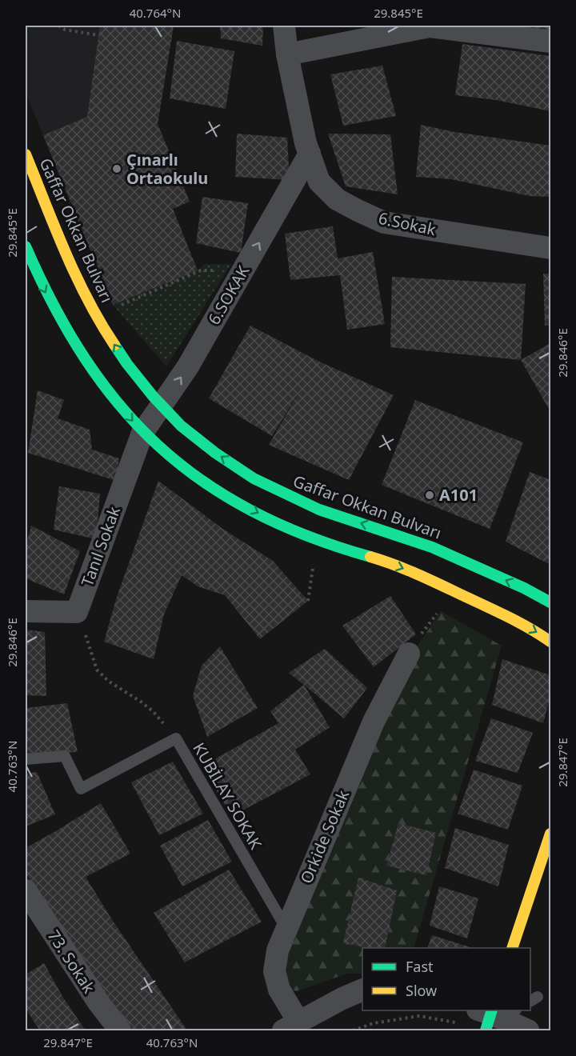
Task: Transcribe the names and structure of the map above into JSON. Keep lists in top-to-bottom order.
{
  "streets": {
    "main road": ["Gaffar Okkan Bulvarı"],
    "street": [
      "6.Sokak",
      "6.SOKAK",
      "Tanıl Sokak",
      "Orkide Sokak",
      "73. Sokak"
    ],
    "lane": ["KUBİLAY SOKAK"]
  },
  "crossings": [
    ["6.Sokak", "6.SOKAK"],
    ["Gaffar Okkan Bulvarı", "6.SOKAK"],
    ["6.SOKAK", "Tanıl Sokak"],
    ["KUBİLAY SOKAK", "Orkide Sokak"]
  ],
  "one_way": ["6.SOKAK"],
  "places": ["Çınarlı Ortaokulu", "A101"],
  "legend": ["Fast", "Slow"],
  "coordinates": [
    "40.764°N",
    "29.845°E",
    "29.846°E",
    "29.847°E",
    "40.763°N"
  ]
}
